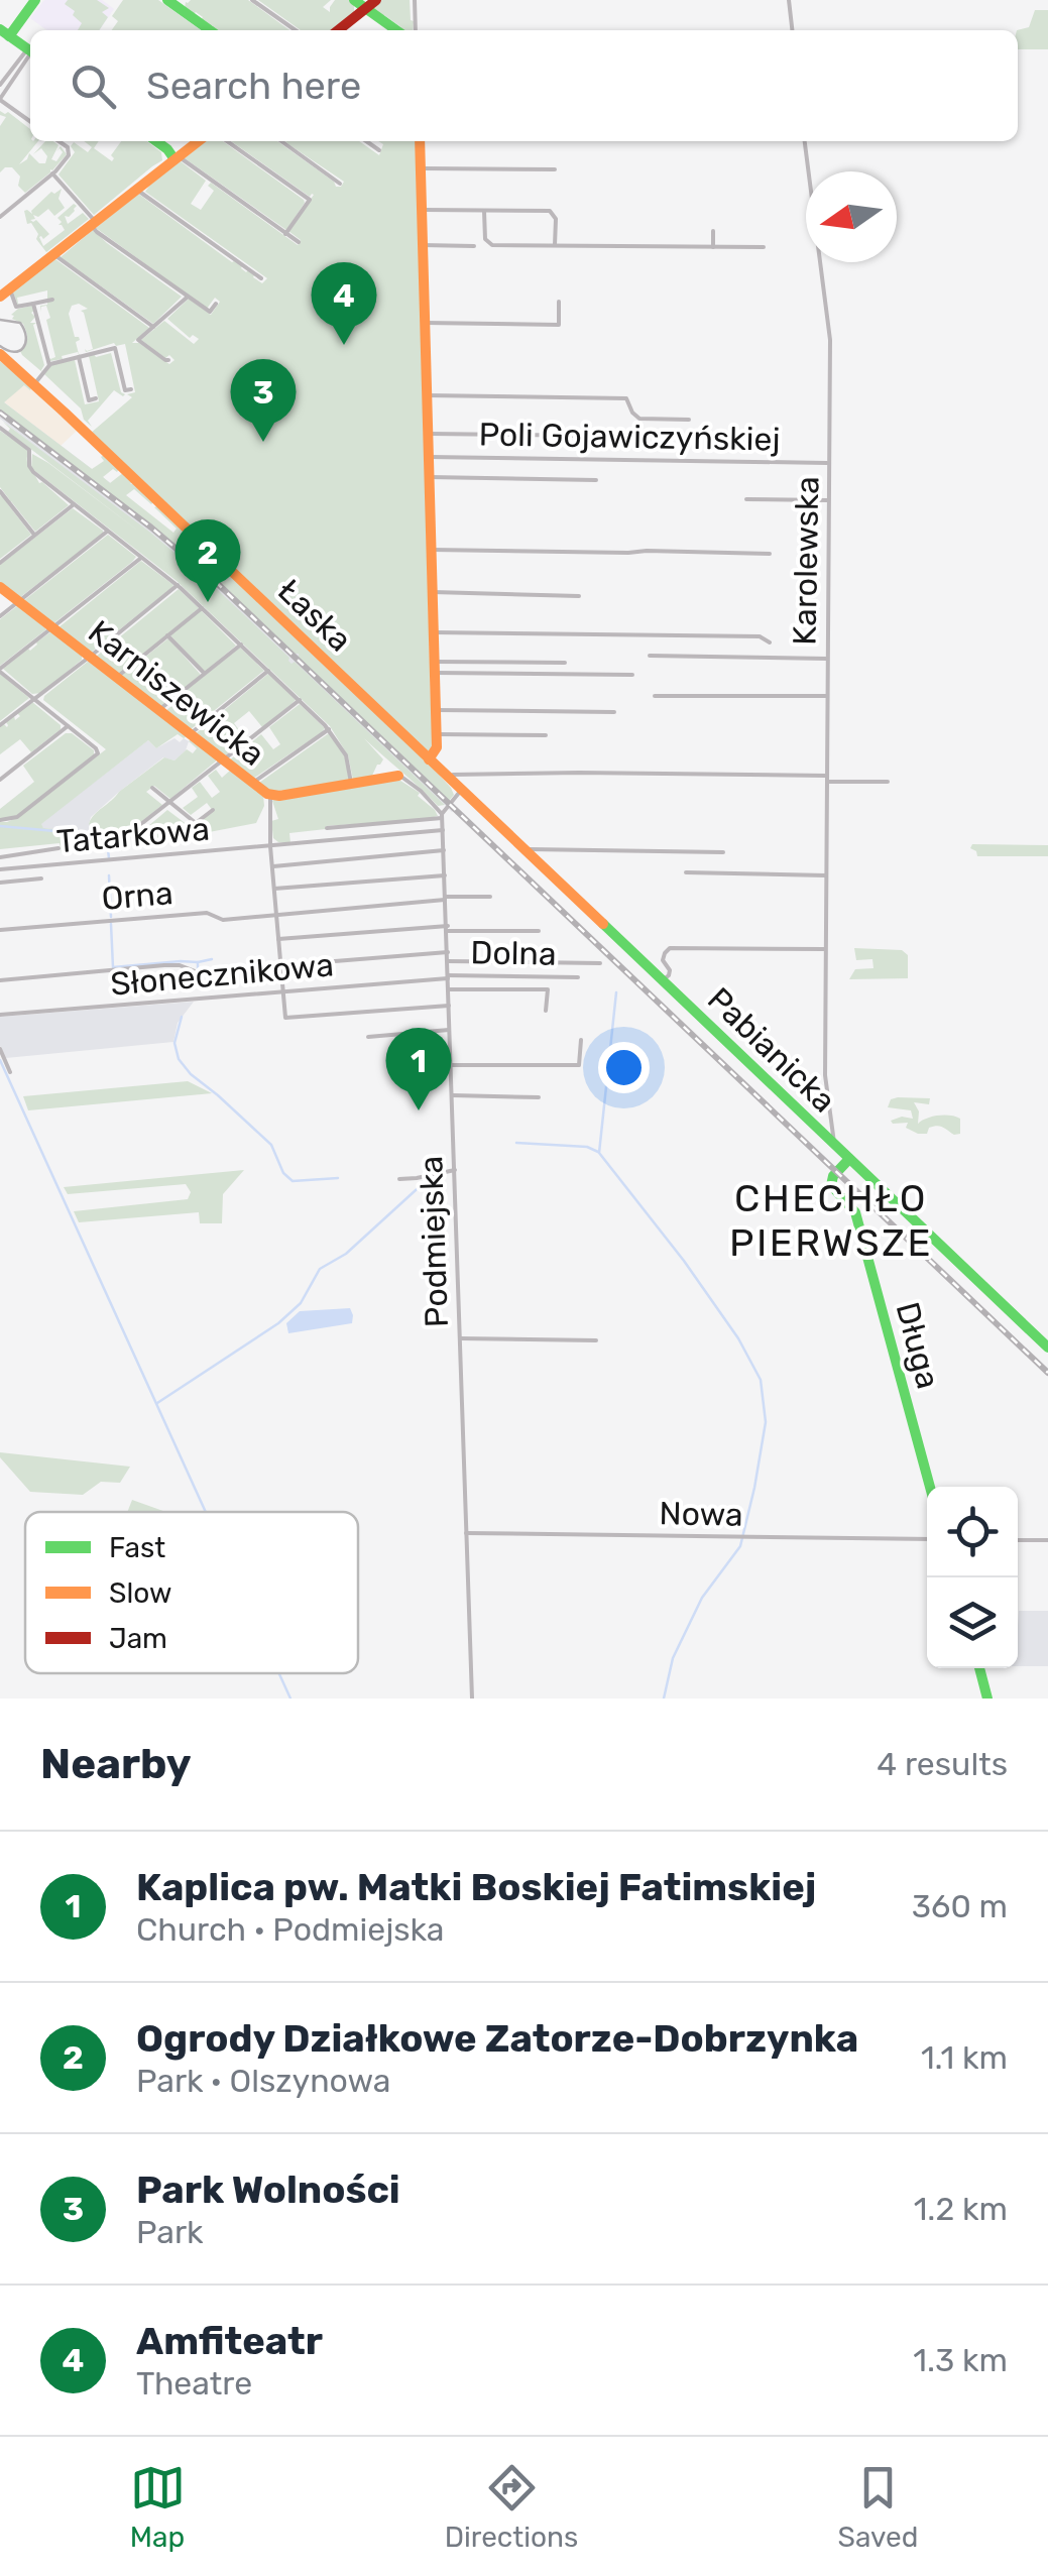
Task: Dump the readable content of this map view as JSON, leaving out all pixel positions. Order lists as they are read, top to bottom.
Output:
{
  "streets": {
    "street": [
      "Poli Gojawiczyńskiej",
      "Karolewska",
      "Łaska",
      "Karniszewicka",
      "Tatarkowa",
      "Orna",
      "Dolna",
      "Słonecznikowa",
      "Pabianicka",
      "Podmiejska",
      "Długa",
      "Nowa"
    ]
  },
  "crossings": [
    ["Poli Gojawiczyńskiej", "Karolewska"],
    ["Karolewska", "Pabianicka"],
    ["Łaska", "Pabianicka"],
    ["Karniszewicka", "Podmiejska"],
    ["Tatarkowa", "Podmiejska"],
    ["Orna", "Podmiejska"],
    ["Dolna", "Słonecznikowa"],
    ["Dolna", "Podmiejska"],
    ["Słonecznikowa", "Podmiejska"],
    ["Pabianicka", "Długa"],
    ["Podmiejska", "Nowa"]
  ],
  "districts": ["CHECHŁO PIERWSZE"],
  "legend": ["Fast", "Slow", "Jam"],
  "north": "left",
  "page": {
    "search": "Search here",
    "pins": [
      "4",
      "3",
      "2",
      "1"
    ],
    "heading": ["Nearby", "4 results"],
    "list": [
      {
        "mark": "1",
        "name": "Kaplica pw. Matki Boskiej Fatimskiej",
        "note": "Church · Podmiejska",
        "value": "360 m"
      },
      {
        "mark": "2",
        "name": "Ogrody Działkowe Zatorze-Dobrzynka",
        "note": "Park · Olszynowa",
        "value": "1.1 km"
      },
      {
        "mark": "3",
        "name": "Park Wolności",
        "note": "Park",
        "value": "1.2 km"
      },
      {
        "mark": "4",
        "name": "Amfiteatr",
        "note": "Theatre",
        "value": "1.3 km"
      }
    ],
    "nav": ["Map", "Directions", "Saved"]
  }
}
